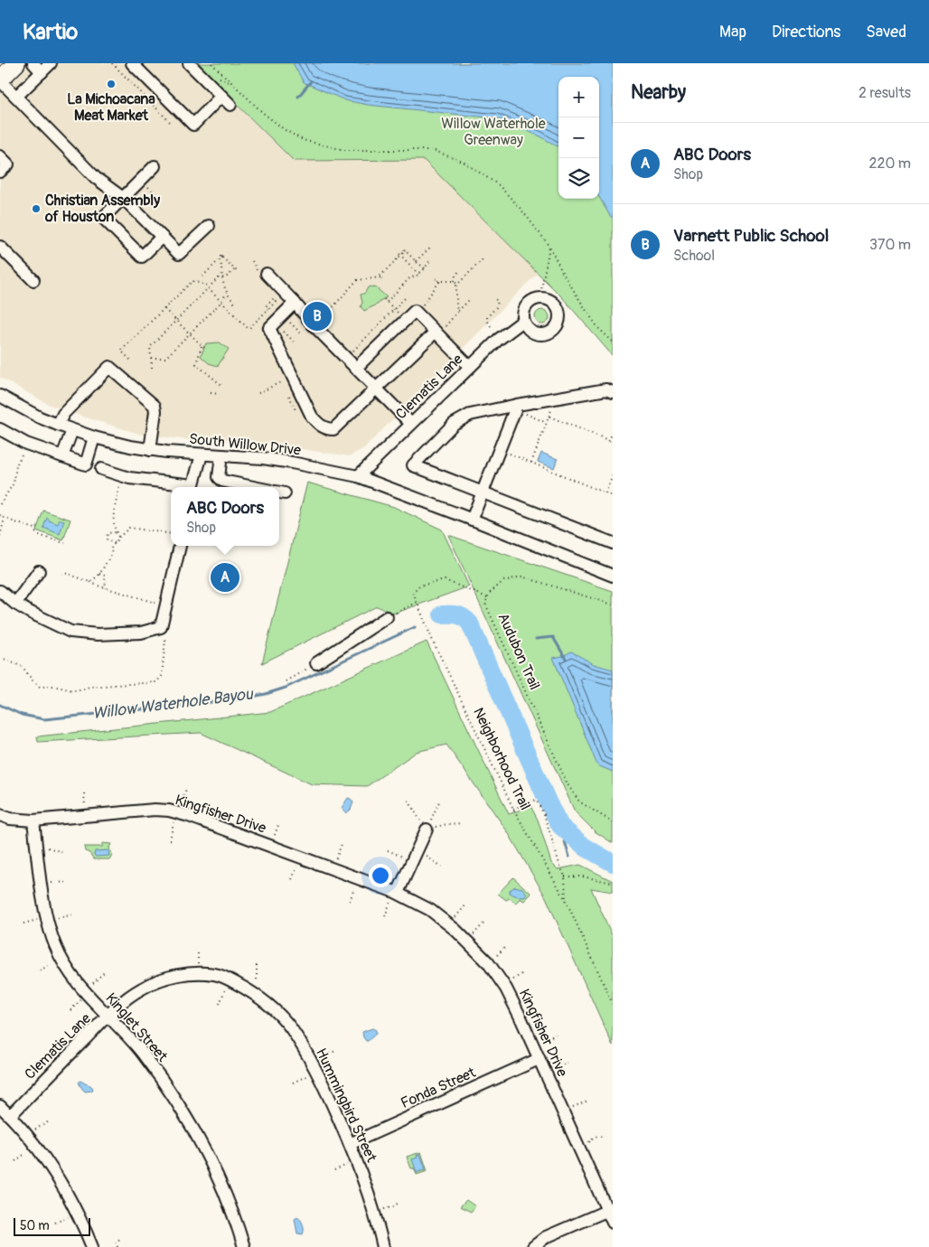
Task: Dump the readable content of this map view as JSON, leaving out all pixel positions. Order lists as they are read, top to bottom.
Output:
{
  "streets": {
    "street": [
      "Clematis Lane",
      "South Willow Drive",
      "Kingfisher Drive",
      "Kinglet Street",
      "Fonda Street",
      "Hummingbird Street"
    ],
    "path": ["Audubon Trail", "Neighborhood Trail"]
  },
  "crossings": [
    ["Clematis Lane", "South Willow Drive"],
    ["Clematis Lane", "Kinglet Street"],
    ["Clematis Lane", "Hummingbird Street"],
    ["Kingfisher Drive", "Kinglet Street"],
    ["Kingfisher Drive", "Fonda Street"],
    ["Kinglet Street", "Hummingbird Street"],
    ["Fonda Street", "Hummingbird Street"]
  ],
  "water": ["Willow Waterhole Bayou"],
  "parks": ["Willow Waterhole Greenway"],
  "places": ["La Michoacana Meat Market", "Christian Assembly of Houston"],
  "scale_bar": "50 m",
  "page": {
    "header": "Kartio",
    "nav": ["Map", "Directions", "Saved"],
    "heading": ["Nearby", "2 results"],
    "map_buttons": ["+", "−"],
    "list": [
      {
        "mark": "A",
        "name": "ABC Doors",
        "note": "Shop",
        "value": "220 m"
      },
      {
        "mark": "B",
        "name": "Varnett Public School",
        "note": "School",
        "value": "370 m"
      }
    ],
    "pins": ["B", "A"],
    "popup": ["ABC Doors", "Shop"],
    "scale": "50 m"
  }
}
